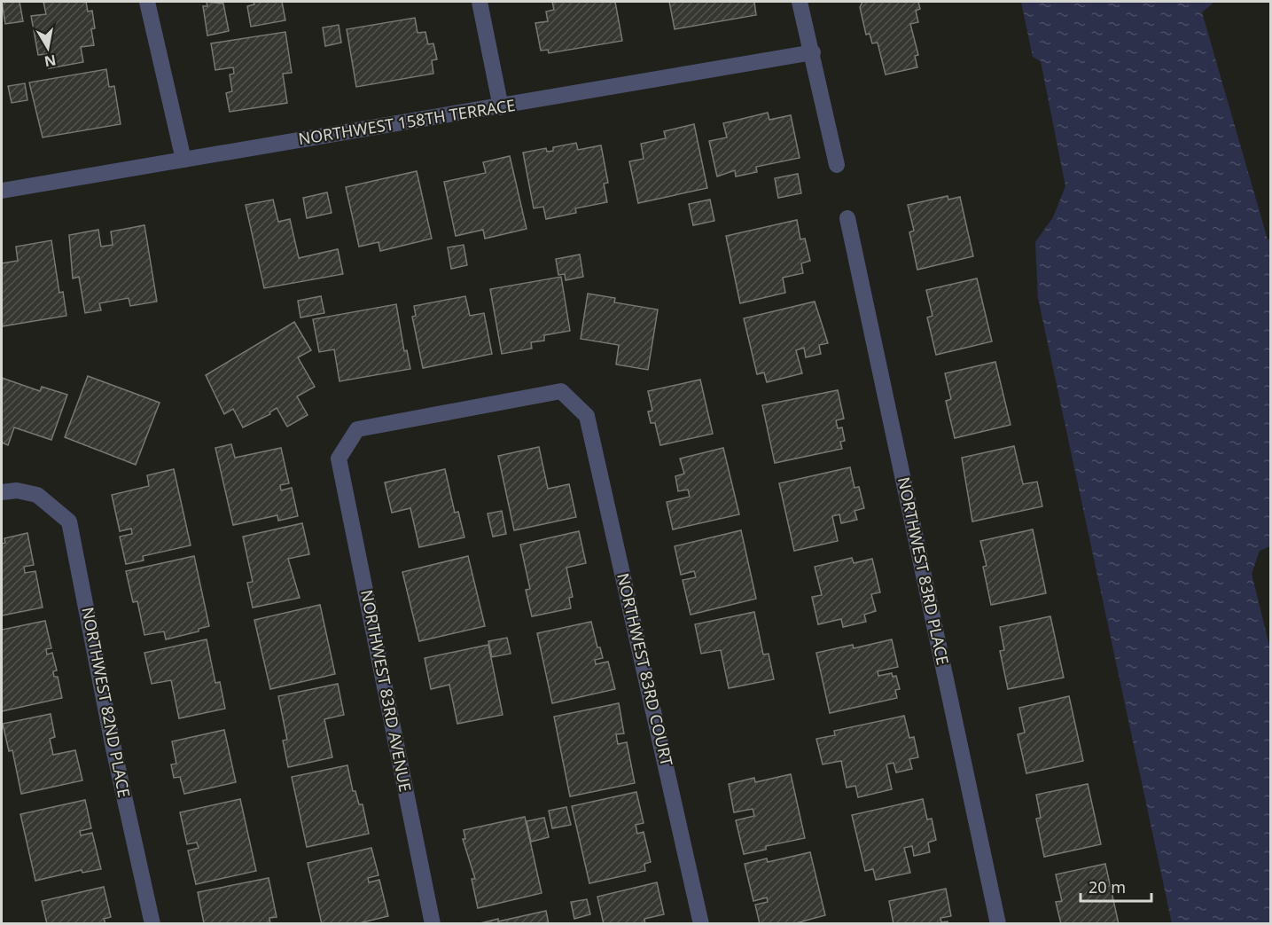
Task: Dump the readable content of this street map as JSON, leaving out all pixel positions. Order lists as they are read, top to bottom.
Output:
{
  "streets": {
    "street": [
      "NORTHWEST 158TH TERRACE",
      "NORTHWEST 83RD PLACE",
      "NORTHWEST 83RD COURT",
      "NORTHWEST 83RD AVENUE",
      "NORTHWEST 82ND PLACE"
    ]
  },
  "crossings": [
    ["NORTHWEST 83RD COURT", "NORTHWEST 83RD AVENUE"]
  ],
  "scale_bar": "20 m",
  "north": "bottom"
}
